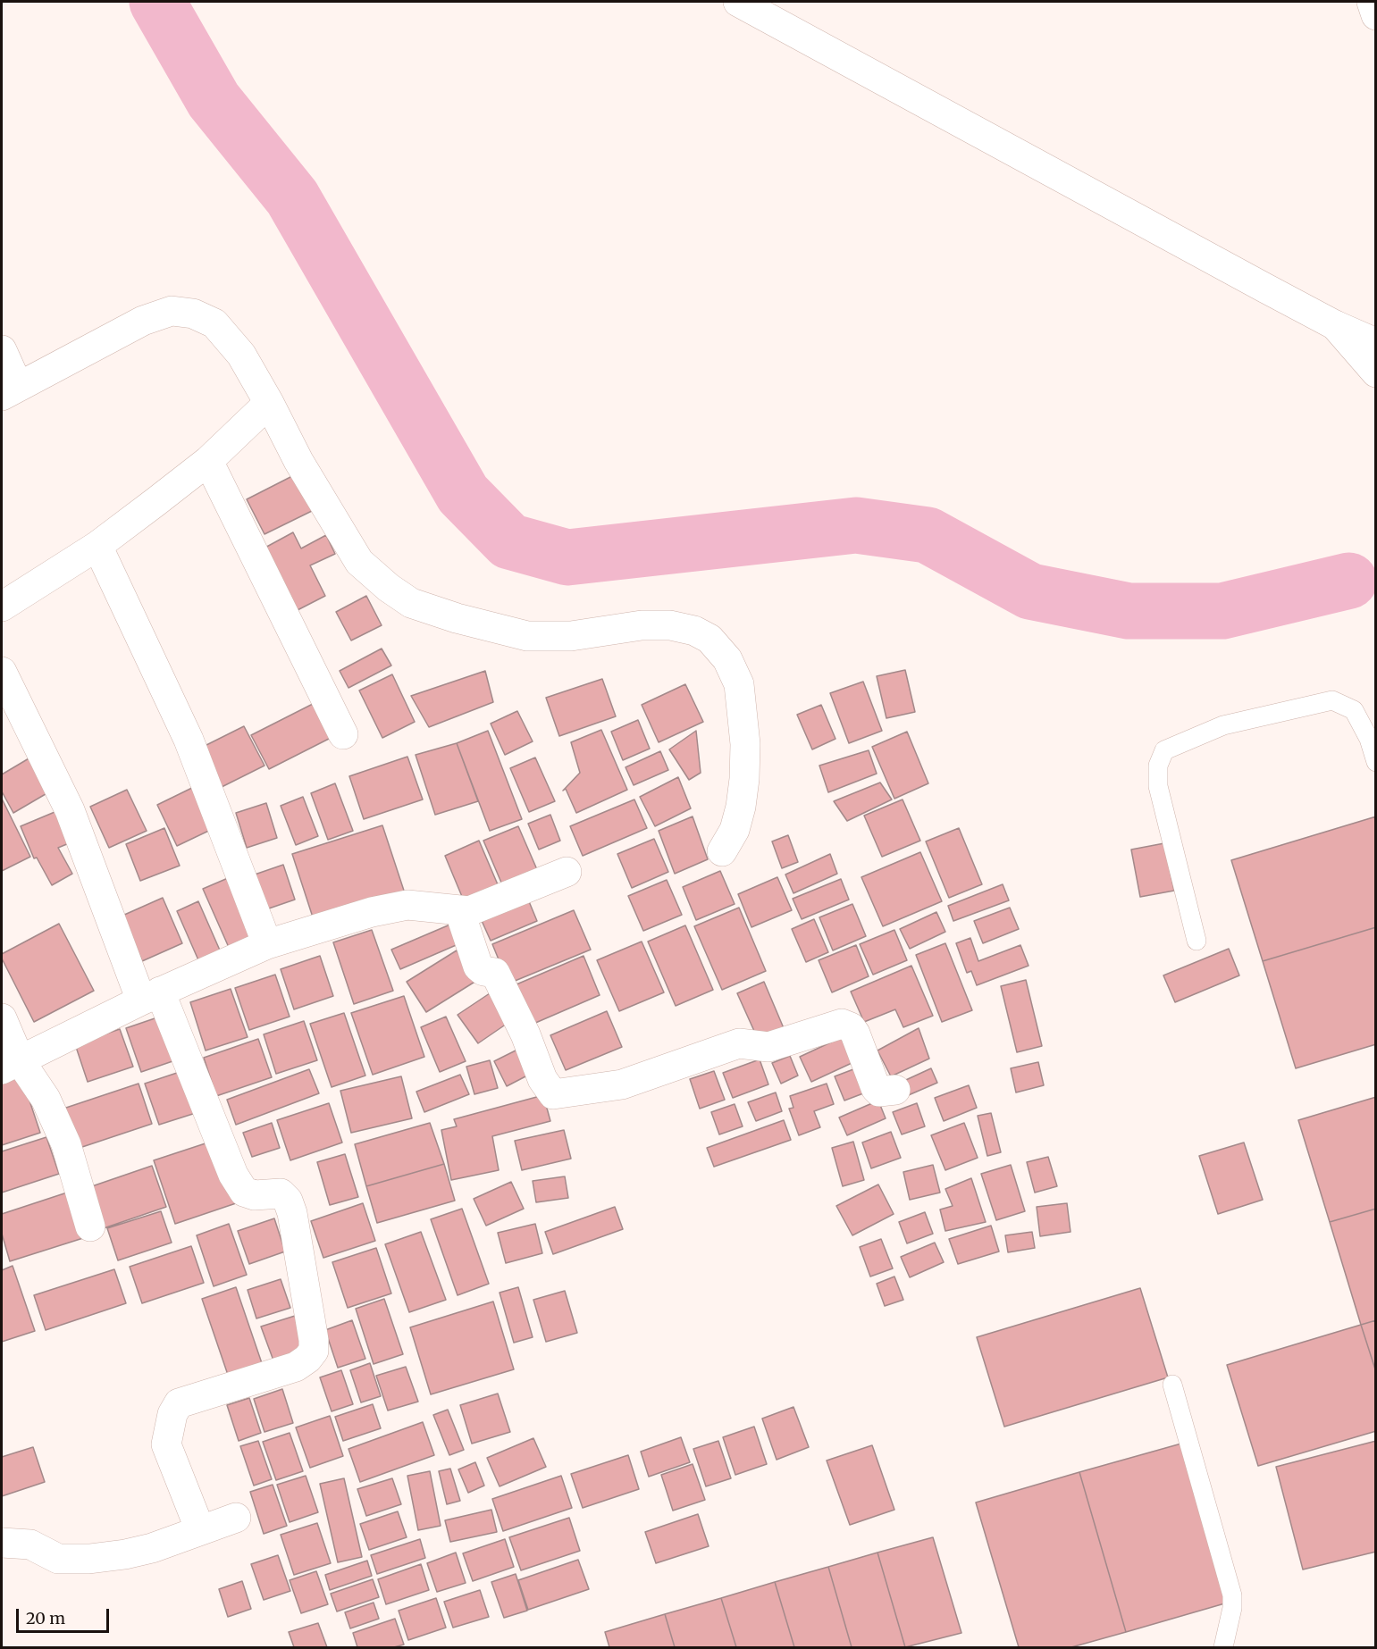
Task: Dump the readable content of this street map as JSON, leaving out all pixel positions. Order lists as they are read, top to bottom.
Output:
{
  "scale_bar": "20 m"
}
